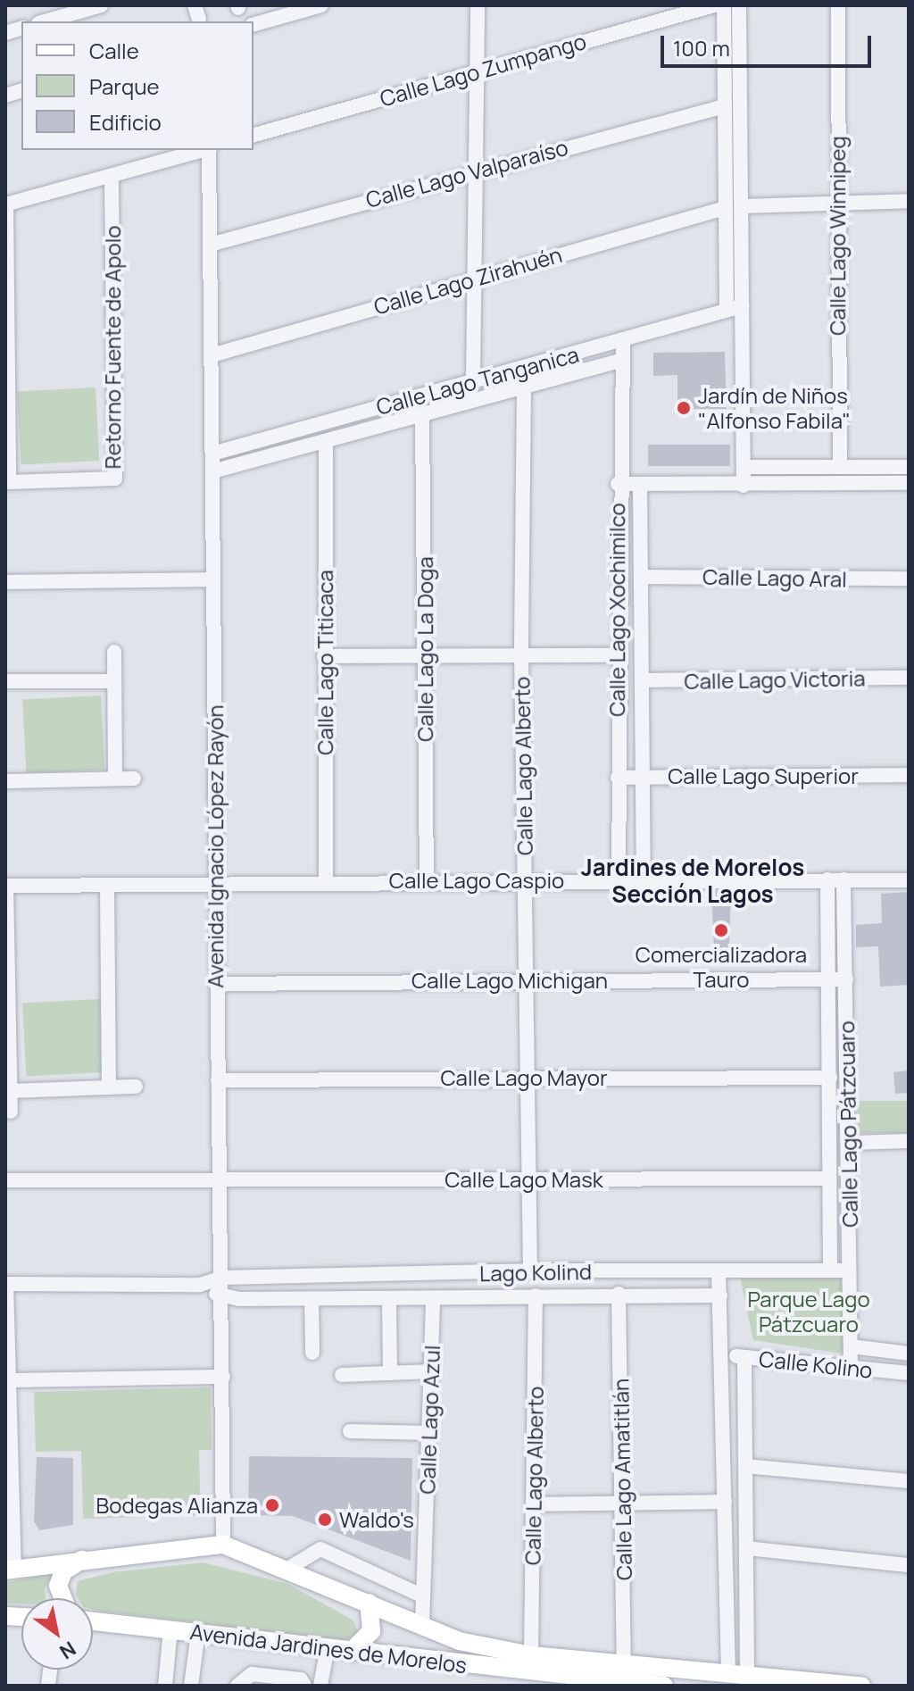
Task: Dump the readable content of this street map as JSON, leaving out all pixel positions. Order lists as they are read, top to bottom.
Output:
{
  "streets": {
    "main road": ["Avenida Jardines de Morelos"],
    "street": [
      "Calle Lago Zumpango",
      "Calle Lago Valparaíso",
      "Calle Lago Winnipeg",
      "Calle Lago Zirahuén",
      "Retorno Fuente de Apolo",
      "Calle Lago Tanganica",
      "Calle Lago Aral",
      "Calle Lago Xochimilco",
      "Calle Lago La Doga",
      "Calle Lago Titicaca",
      "Calle Lago Victoria",
      "Calle Lago Alberto",
      "Calle Lago Superior",
      "Avenida Ignacio López Rayón",
      "Calle Lago Caspio",
      "Calle Lago Michigan",
      "Calle Lago Mayor",
      "Calle Lago Pátzcuaro",
      "Calle Lago Mask",
      "Lago Kolind",
      "Calle Kolino",
      "Calle Lago Azul",
      "Calle Lago Amatitlán"
    ]
  },
  "crossings": [
    ["Calle Lago Valparaíso", "Avenida Ignacio López Rayón"],
    ["Calle Lago Zirahuén", "Avenida Ignacio López Rayón"],
    ["Calle Lago Tanganica", "Calle Lago Xochimilco"],
    ["Calle Lago Tanganica", "Calle Lago La Doga"],
    ["Calle Lago Tanganica", "Calle Lago Titicaca"],
    ["Calle Lago Tanganica", "Calle Lago Alberto"],
    ["Calle Lago Tanganica", "Avenida Ignacio López Rayón"],
    ["Calle Lago Aral", "Calle Lago Xochimilco"],
    ["Calle Lago Xochimilco", "Calle Lago Victoria"],
    ["Calle Lago Xochimilco", "Calle Lago Superior"],
    ["Calle Lago Xochimilco", "Calle Lago Caspio"],
    ["Calle Lago La Doga", "Calle Lago Caspio"],
    ["Calle Lago Titicaca", "Calle Lago Caspio"],
    ["Calle Lago Alberto", "Calle Lago Caspio"],
    ["Calle Lago Alberto", "Calle Lago Michigan"],
    ["Calle Lago Alberto", "Calle Lago Mayor"],
    ["Calle Lago Alberto", "Calle Lago Mask"],
    ["Calle Lago Alberto", "Lago Kolind"],
    ["Calle Lago Alberto", "Avenida Jardines de Morelos"],
    ["Avenida Ignacio López Rayón", "Calle Lago Caspio"],
    ["Avenida Ignacio López Rayón", "Calle Lago Michigan"],
    ["Avenida Ignacio López Rayón", "Calle Lago Mayor"],
    ["Avenida Ignacio López Rayón", "Calle Lago Mask"],
    ["Avenida Ignacio López Rayón", "Lago Kolind"],
    ["Avenida Ignacio López Rayón", "Avenida Jardines de Morelos"],
    ["Calle Lago Caspio", "Calle Lago Pátzcuaro"],
    ["Calle Lago Michigan", "Calle Lago Pátzcuaro"],
    ["Calle Lago Mayor", "Calle Lago Pátzcuaro"],
    ["Calle Lago Pátzcuaro", "Calle Lago Mask"],
    ["Calle Lago Pátzcuaro", "Lago Kolind"],
    ["Calle Lago Pátzcuaro", "Calle Kolino"],
    ["Lago Kolind", "Calle Lago Azul"],
    ["Lago Kolind", "Calle Lago Amatitlán"],
    ["Calle Lago Azul", "Avenida Jardines de Morelos"],
    ["Calle Lago Amatitlán", "Avenida Jardines de Morelos"]
  ],
  "districts": ["Jardines de Morelos Sección Lagos"],
  "parks": ["Parque Lago Pátzcuaro"],
  "places": [
    "Jardín de Niños \"Alfonso Fabila\"",
    "Comercializadora Tauro",
    "Bodegas Alianza",
    "Waldo's"
  ],
  "legend": ["Calle", "Parque", "Edificio"],
  "scale_bar": "100 m",
  "north": "bottom right"
}
